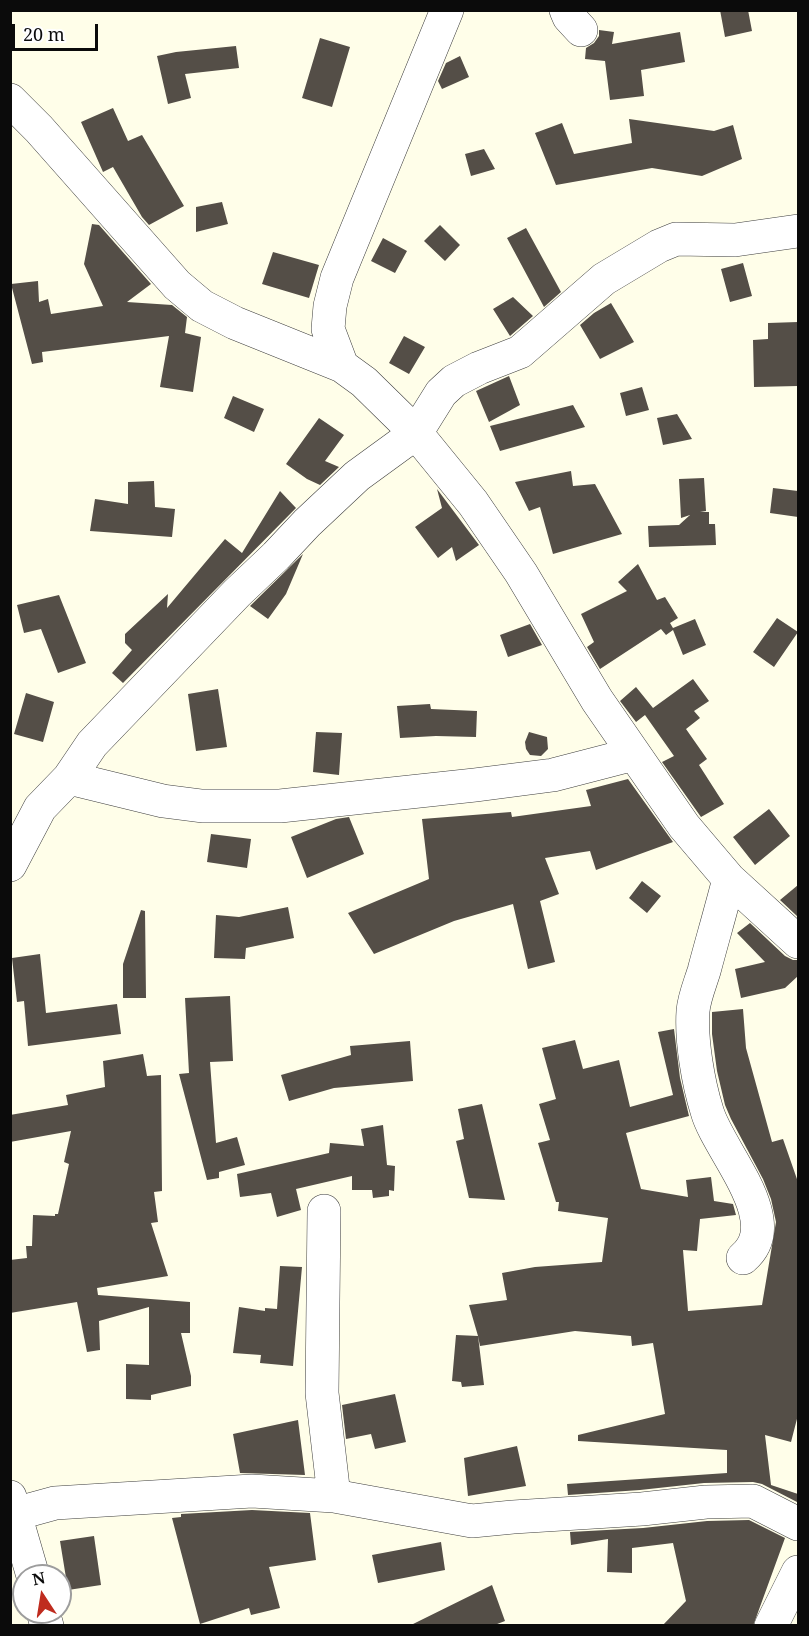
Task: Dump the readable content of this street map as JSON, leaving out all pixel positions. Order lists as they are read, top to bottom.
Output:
{
  "scale_bar": "20 m",
  "north": "top"
}
